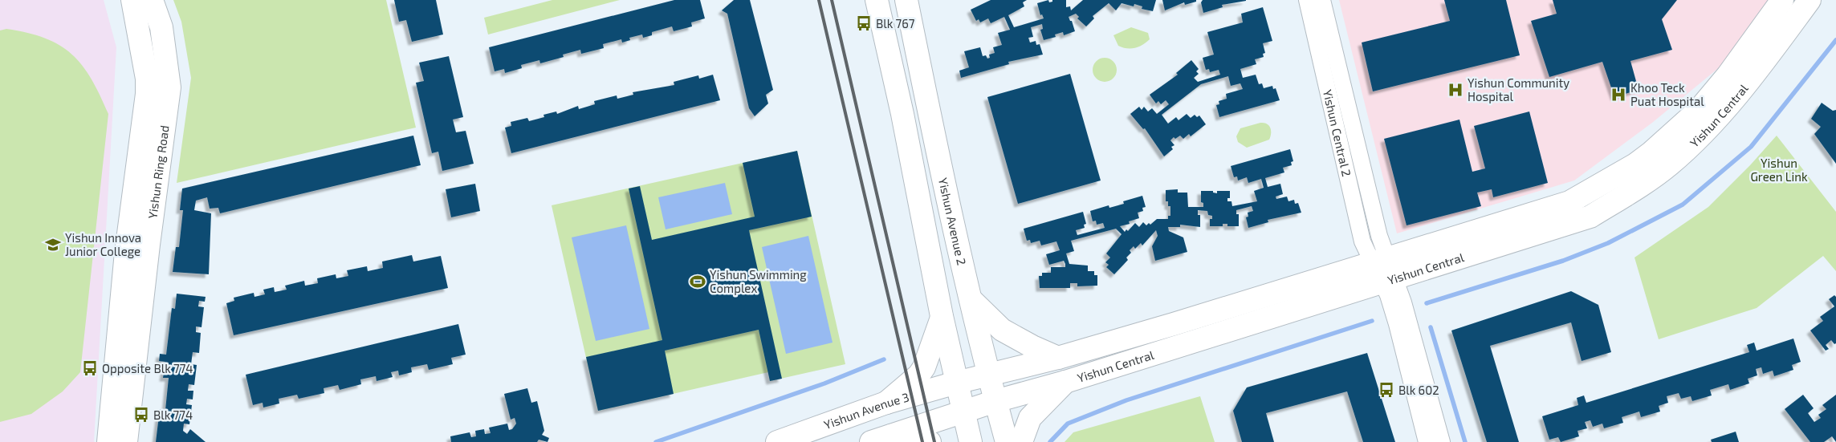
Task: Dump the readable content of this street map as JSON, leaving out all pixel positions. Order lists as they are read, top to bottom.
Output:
{
  "streets": {
    "main road": [
      "Yishun Central",
      "Yishun Ring Road",
      "Yishun Avenue 2",
      "Yishun Avenue 3"
    ],
    "street": ["Yishun Central 2"]
  },
  "crossings": [
    ["Yishun Central", "Yishun Central 2"],
    ["Yishun Central", "Yishun Avenue 2"],
    ["Yishun Central", "Yishun Avenue 3"]
  ],
  "parks": ["Yishun Green Link"],
  "places": {
    "bus stop": [
      "Blk 767",
      "Opposite Blk 774",
      "Blk 602",
      "Blk 774"
    ],
    "hospital": ["Yishun Community Hospital", "Khoo Teck Puat Hospital"],
    "school or university": ["Yishun Innova Junior College"],
    "sports": ["Yishun Swimming Complex"]
  }
}
